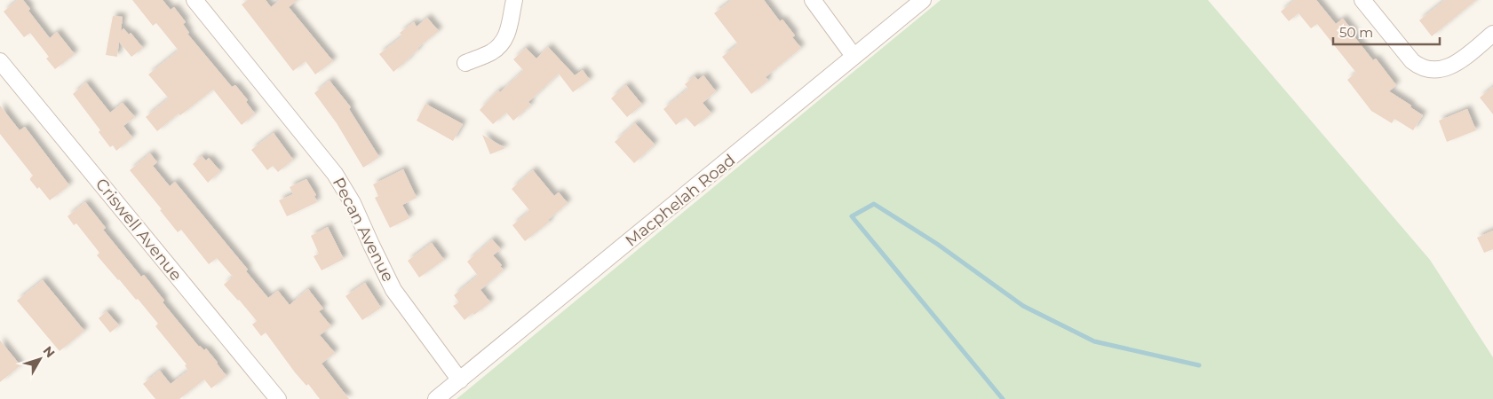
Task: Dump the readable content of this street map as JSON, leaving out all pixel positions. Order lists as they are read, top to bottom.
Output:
{
  "streets": {
    "street": ["Macphelah Road", "Criswell Avenue", "Pecan Avenue"]
  },
  "crossings": [
    ["Macphelah Road", "Pecan Avenue"]
  ],
  "scale_bar": "50 m",
  "north": "top right"
}
